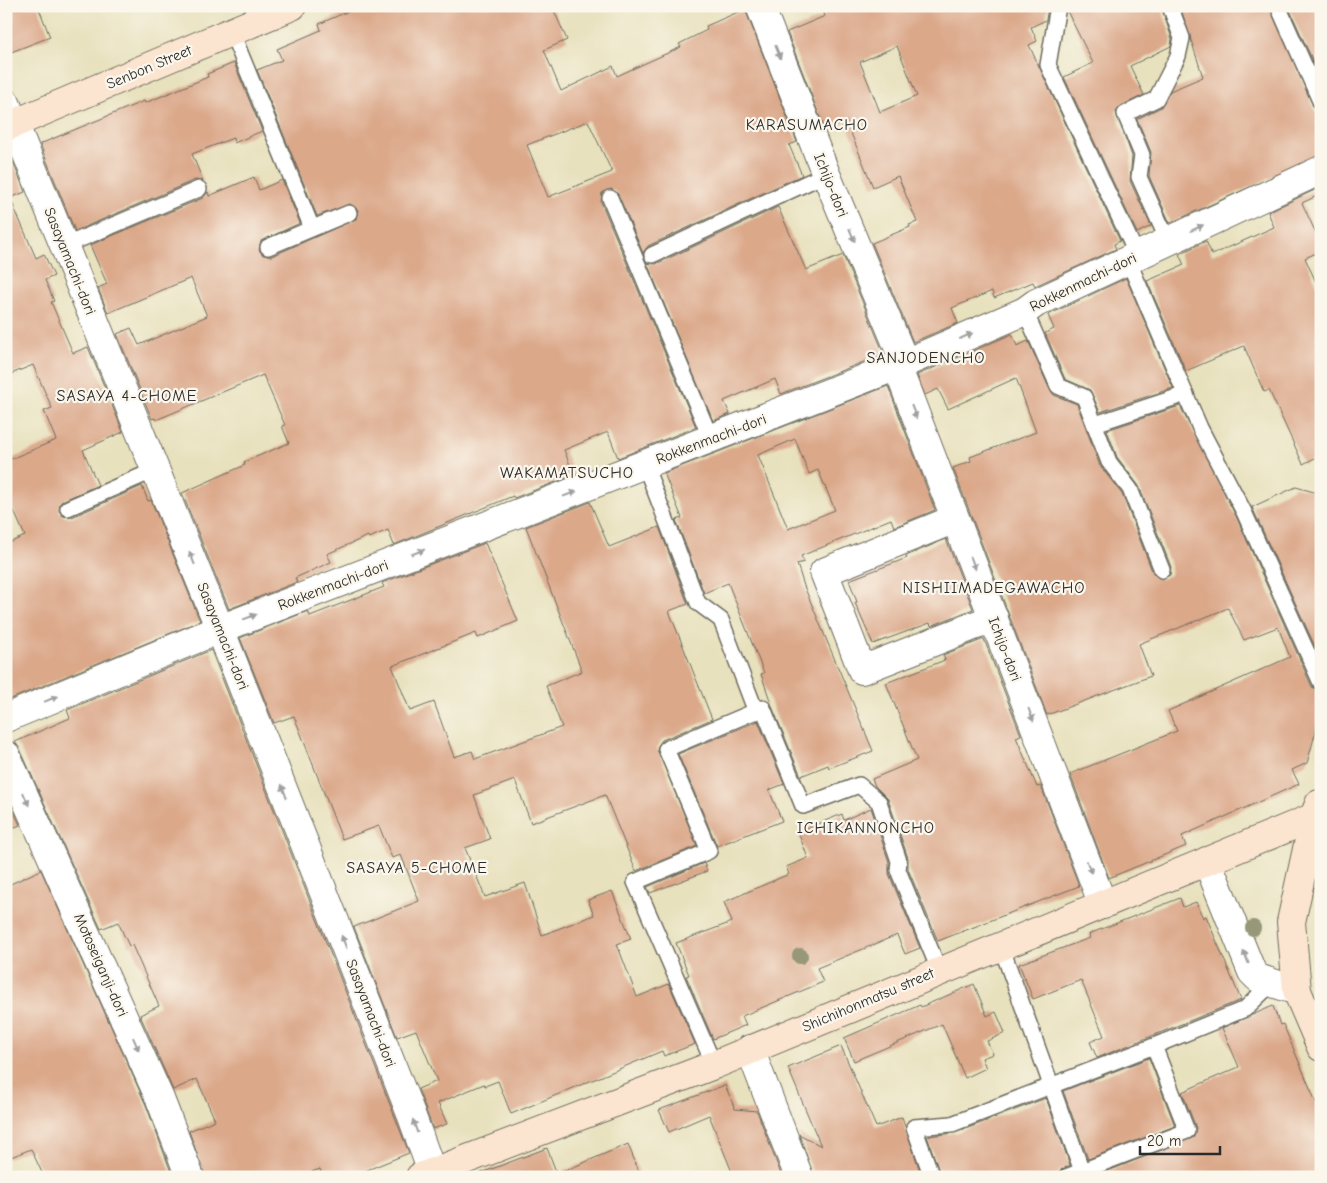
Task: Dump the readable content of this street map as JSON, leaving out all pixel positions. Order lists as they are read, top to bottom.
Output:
{
  "streets": {
    "street": [
      "Senbon Street",
      "Ichijo-dori",
      "Sasayamachi-dori",
      "Rokkenmachi-dori",
      "Motoseiganji-dori",
      "Shichihonmatsu street"
    ]
  },
  "crossings": [
    ["Senbon Street", "Sasayamachi-dori"],
    ["Ichijo-dori", "Rokkenmachi-dori"],
    ["Ichijo-dori", "Shichihonmatsu street"],
    ["Sasayamachi-dori", "Rokkenmachi-dori"],
    ["Sasayamachi-dori", "Shichihonmatsu street"]
  ],
  "one_way": [
    "Ichijo-dori",
    "Sasayamachi-dori",
    "Rokkenmachi-dori",
    "Motoseiganji-dori"
  ],
  "districts": [
    "KARASUMACHO",
    "SANJODENCHO",
    "SASAYA 4-CHOME",
    "WAKAMATSUCHO",
    "NISHIIMADEGAWACHO",
    "ICHIKANNONCHO",
    "SASAYA 5-CHOME"
  ],
  "scale_bar": "20 m"
}
